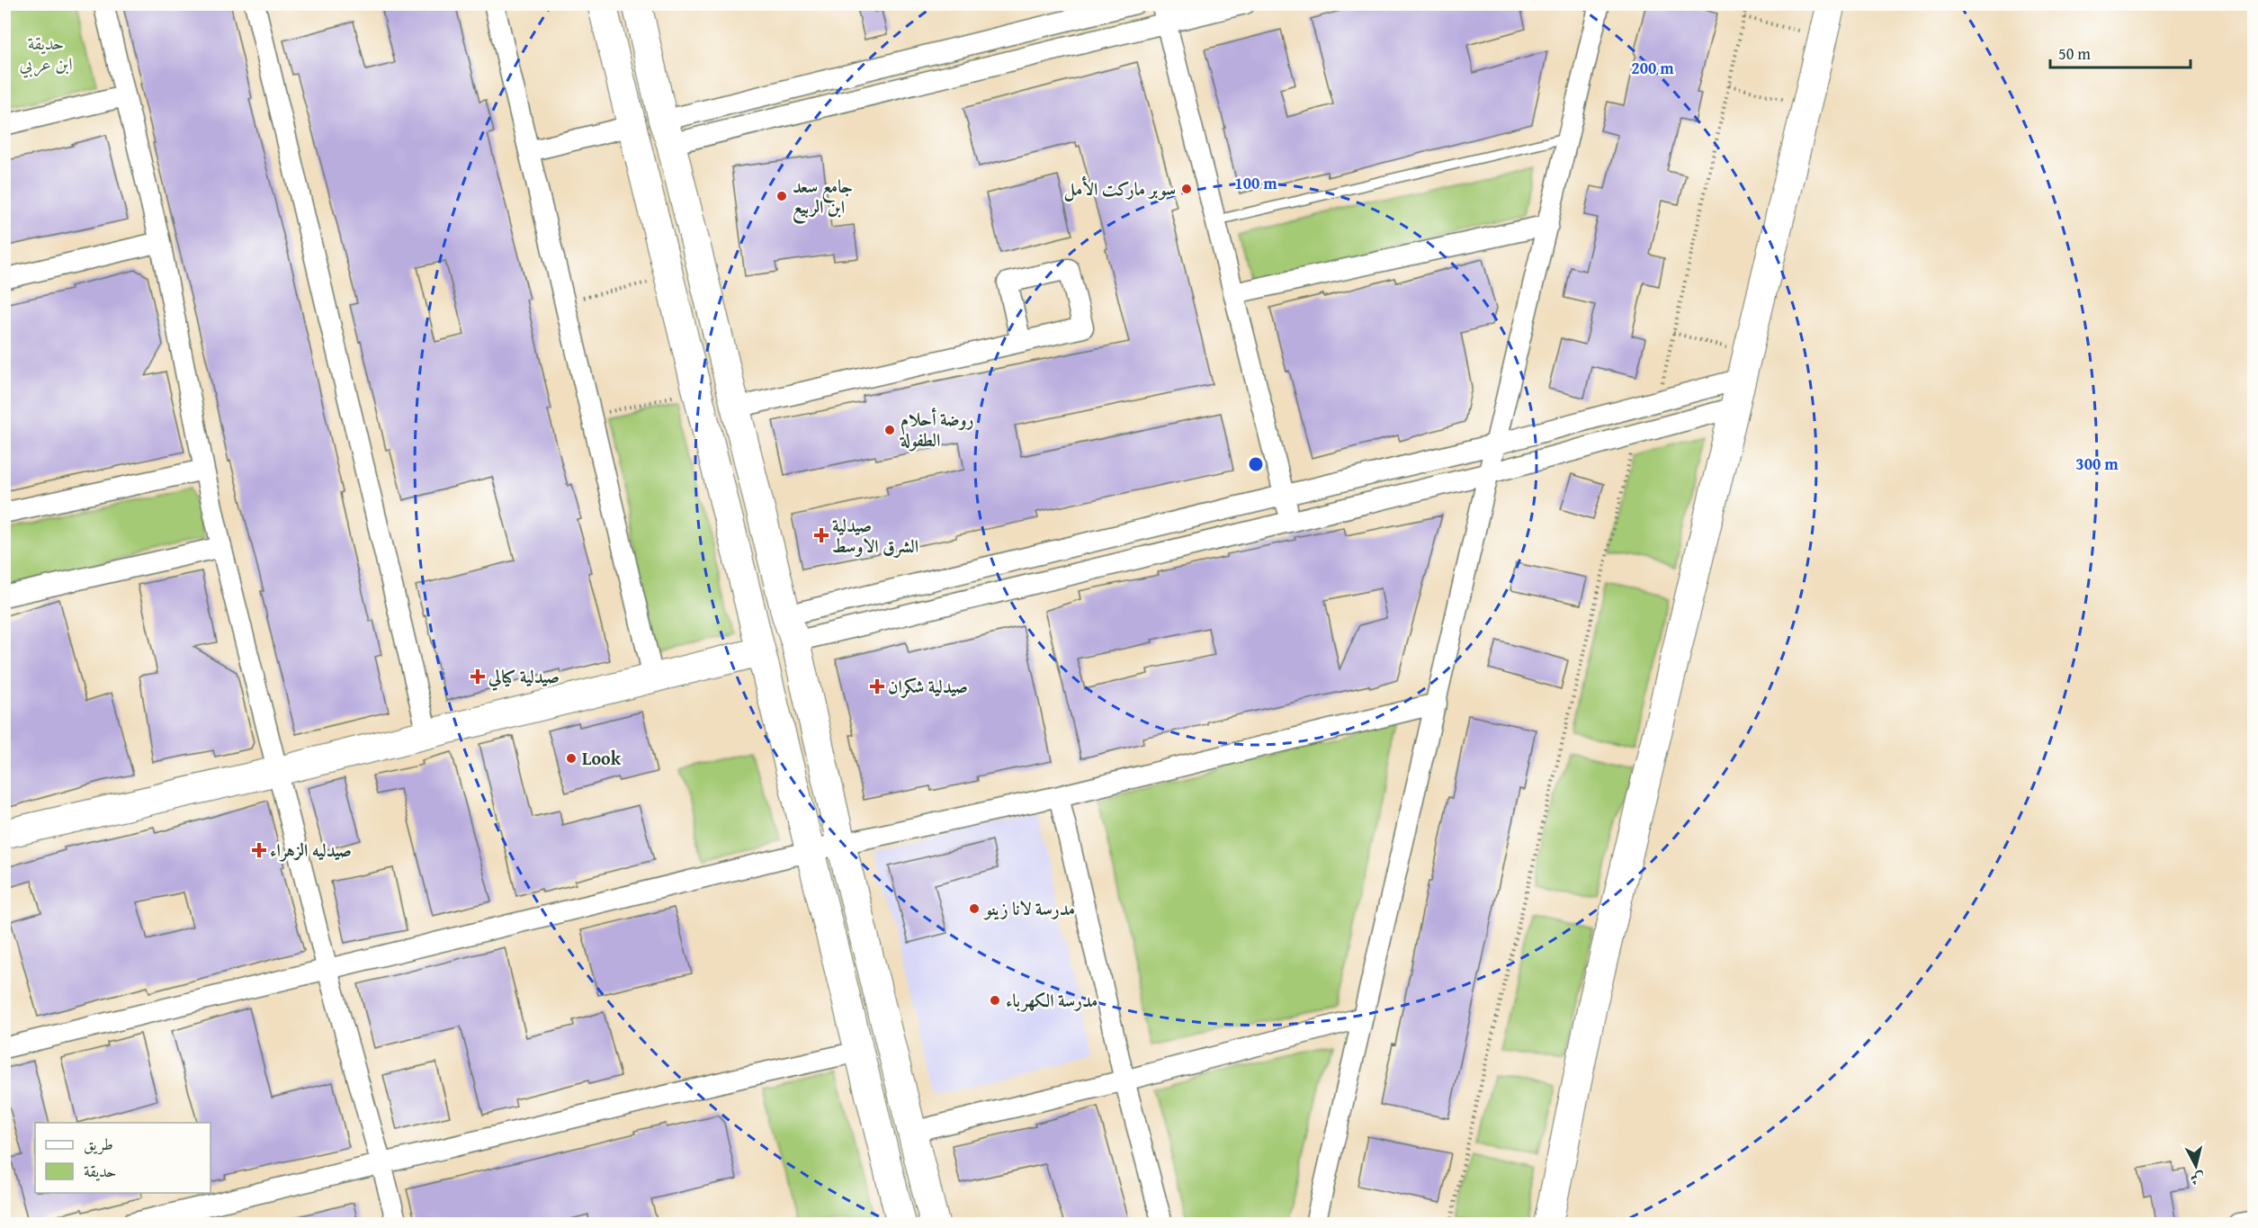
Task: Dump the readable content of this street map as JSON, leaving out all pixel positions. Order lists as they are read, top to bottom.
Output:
{
  "parks": ["حديقة ابن عربي"],
  "places": {
    "other": [
      "سوبر ماركت الأمل",
      "جامع سعد ابن الربيع",
      "روضة أحلام الطفولة",
      "Look",
      "مدرسة لانا زينو",
      "مدرسة الكهرباء"
    ],
    "health": [
      "صيدلية الشرق الاوسط",
      "صيدلية كيالي",
      "صيدلية شكران",
      "صيدليه الزهراء"
    ]
  },
  "legend": ["طريق", "حديقة"],
  "scale_bar": "50 m",
  "north": "bottom",
  "rings": ["200 m", "100 m", "300 m"]
}
